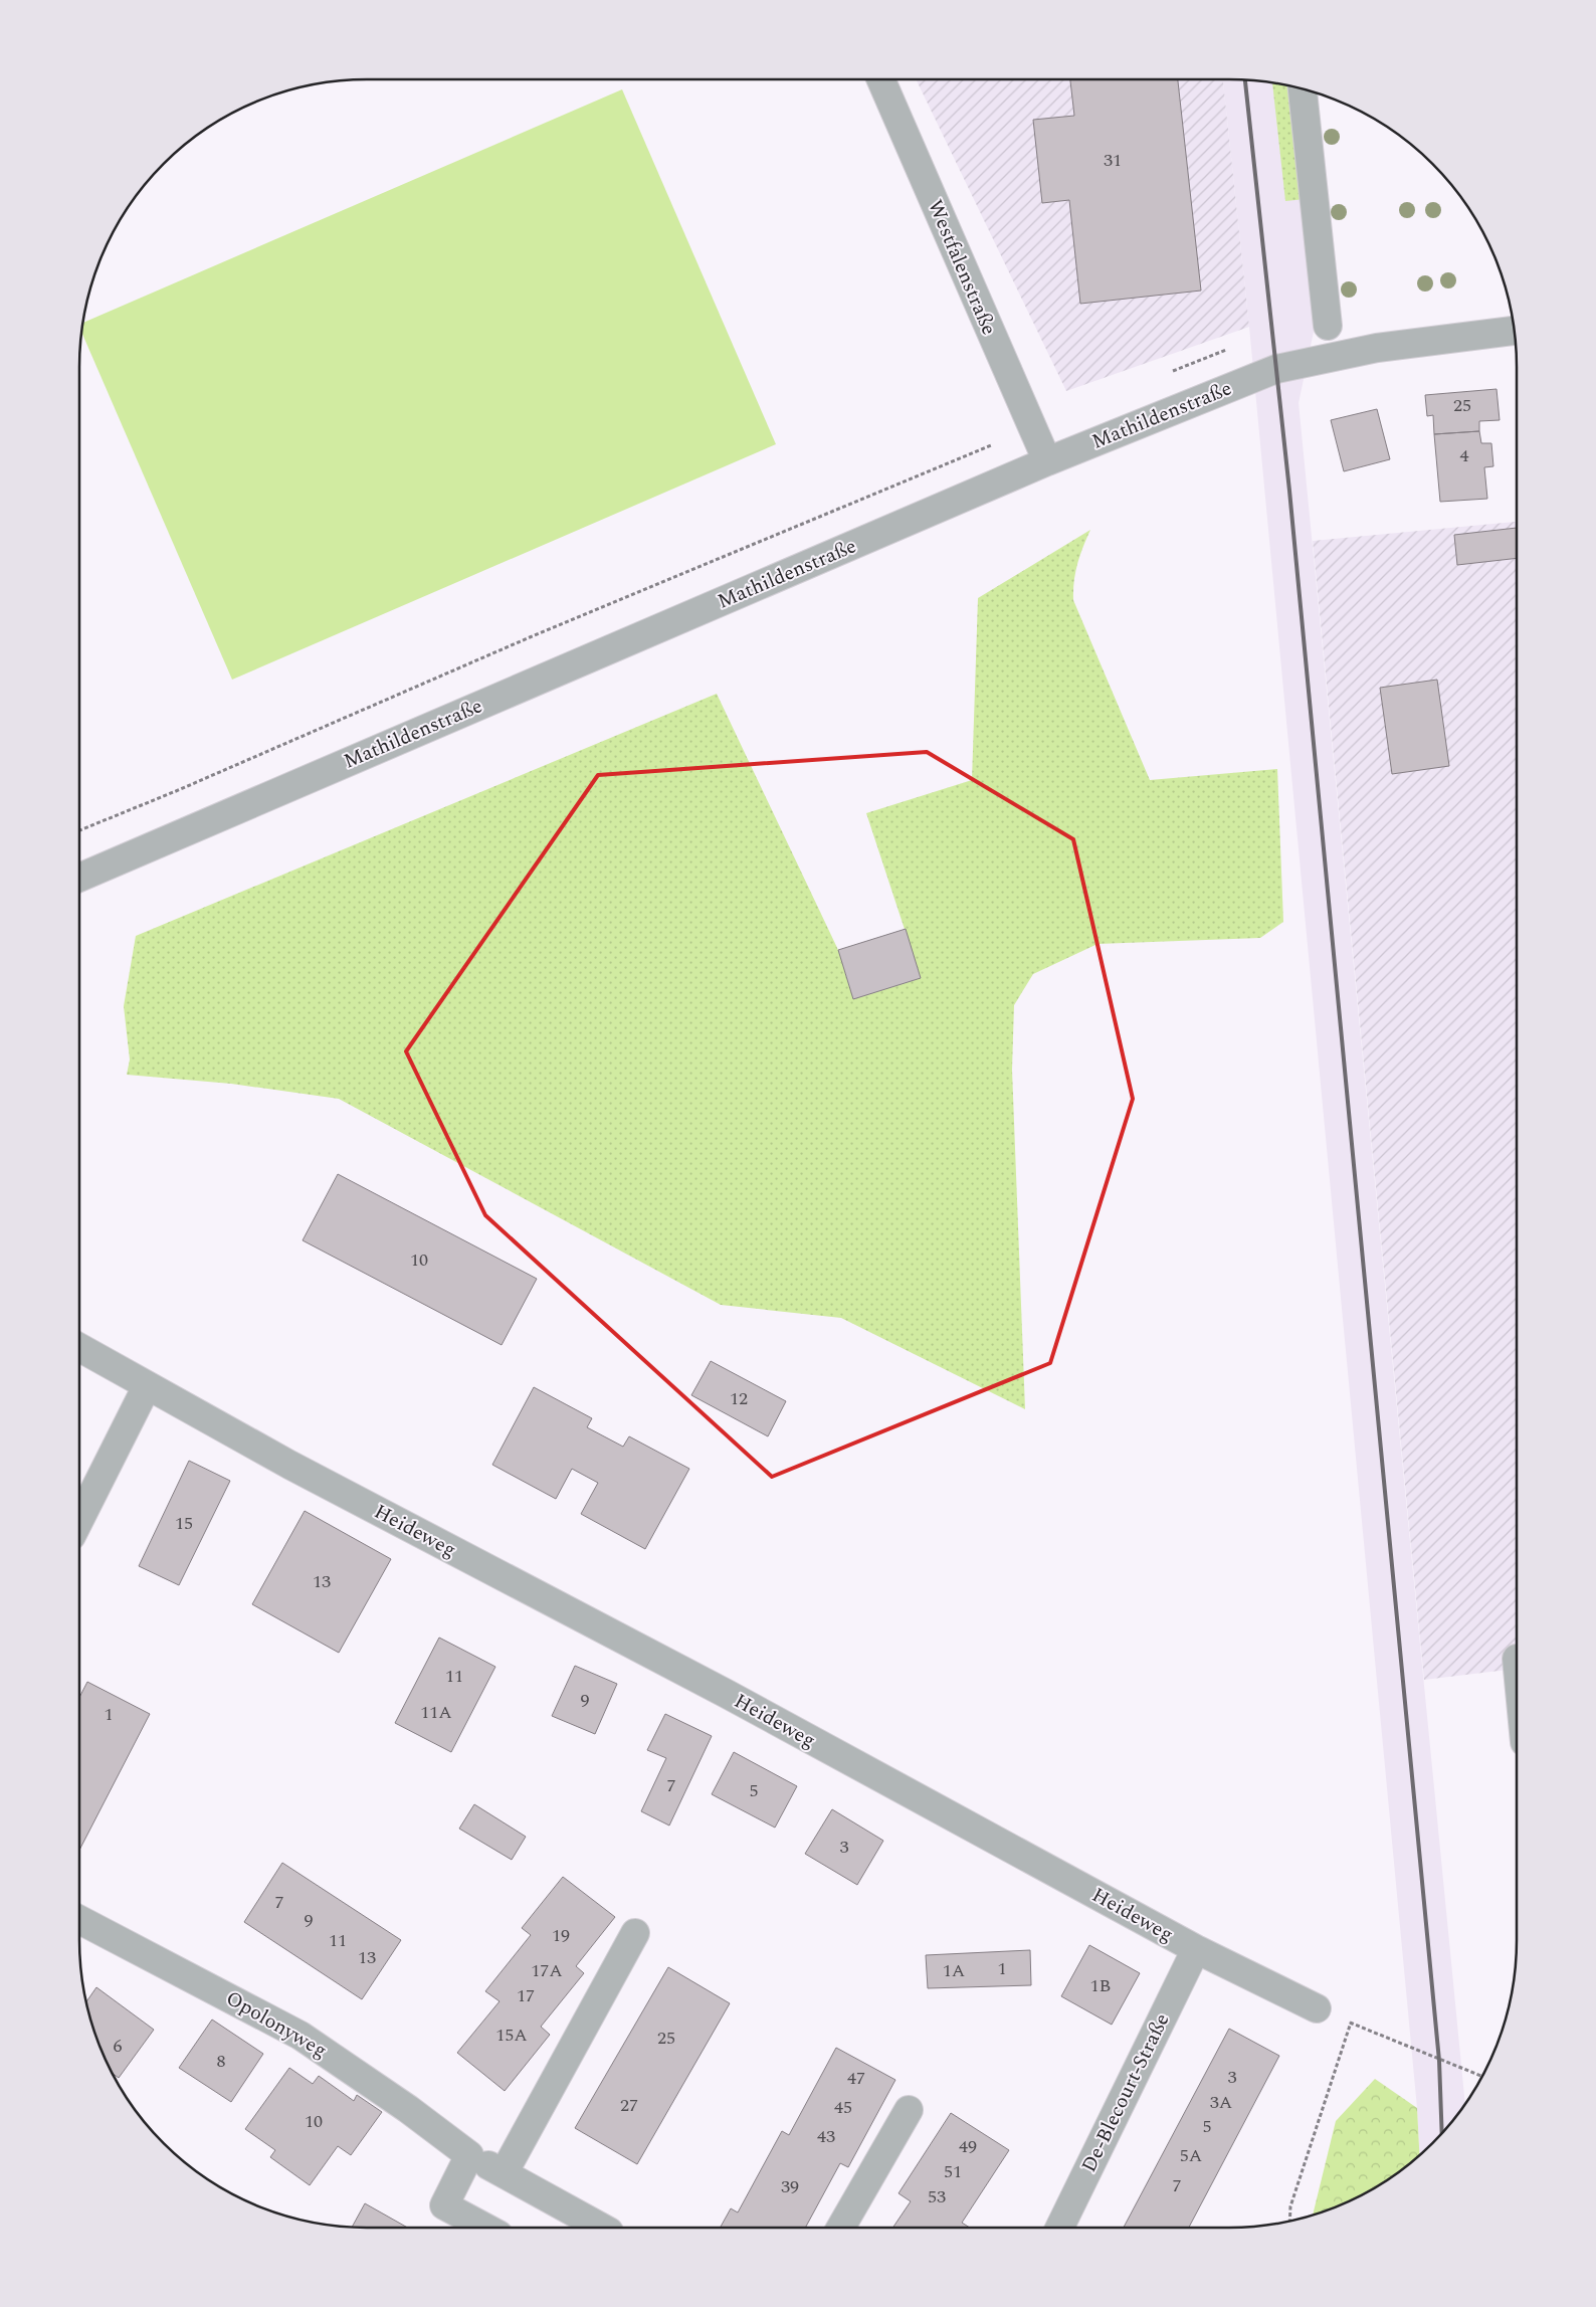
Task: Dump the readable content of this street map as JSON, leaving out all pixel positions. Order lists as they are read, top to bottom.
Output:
{
  "streets": {
    "street": [
      "Westfalenstraße",
      "Mathildenstraße",
      "Heideweg",
      "Opolonyweg",
      "De-Blecourt-Straße"
    ]
  },
  "crossings": [
    ["Westfalenstraße", "Mathildenstraße"],
    ["Heideweg", "De-Blecourt-Straße"]
  ],
  "house_numbers": [
    "31",
    "25",
    "4",
    "10",
    "12",
    "15",
    "13",
    "11",
    "9",
    "11A",
    "1",
    "7",
    "5",
    "3",
    "7",
    "9",
    "19",
    "11",
    "13",
    "1",
    "17A",
    "1A",
    "1B",
    "17",
    "15A",
    "25",
    "6",
    "8",
    "3",
    "47",
    "3A",
    "27",
    "45",
    "10",
    "5",
    "43",
    "49",
    "5A",
    "51",
    "7",
    "39",
    "53"
  ]
}
